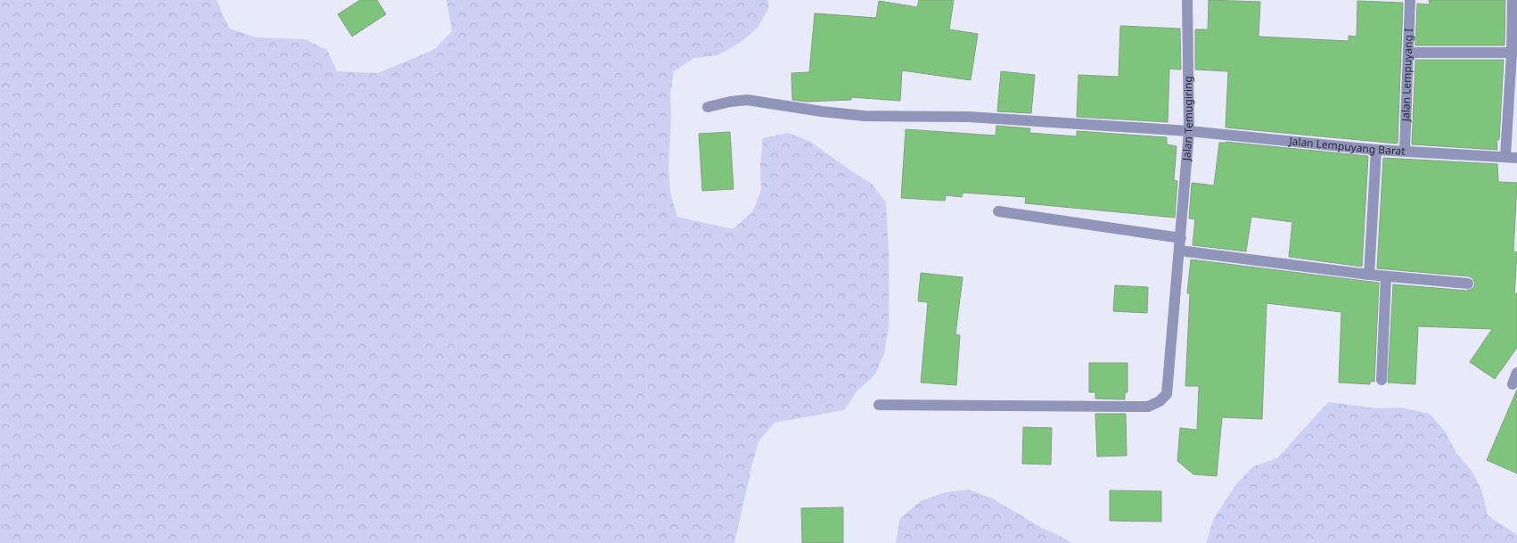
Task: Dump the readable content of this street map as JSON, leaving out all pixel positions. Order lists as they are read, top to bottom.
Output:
{
  "streets": {
    "street": ["Jalan Lempuyang I", "Jalan Temugiring", "Jalan Lempuyang Barat"]
  },
  "crossings": [
    ["Jalan Lempuyang I", "Jalan Lempuyang Barat"],
    ["Jalan Temugiring", "Jalan Lempuyang Barat"]
  ]
}
